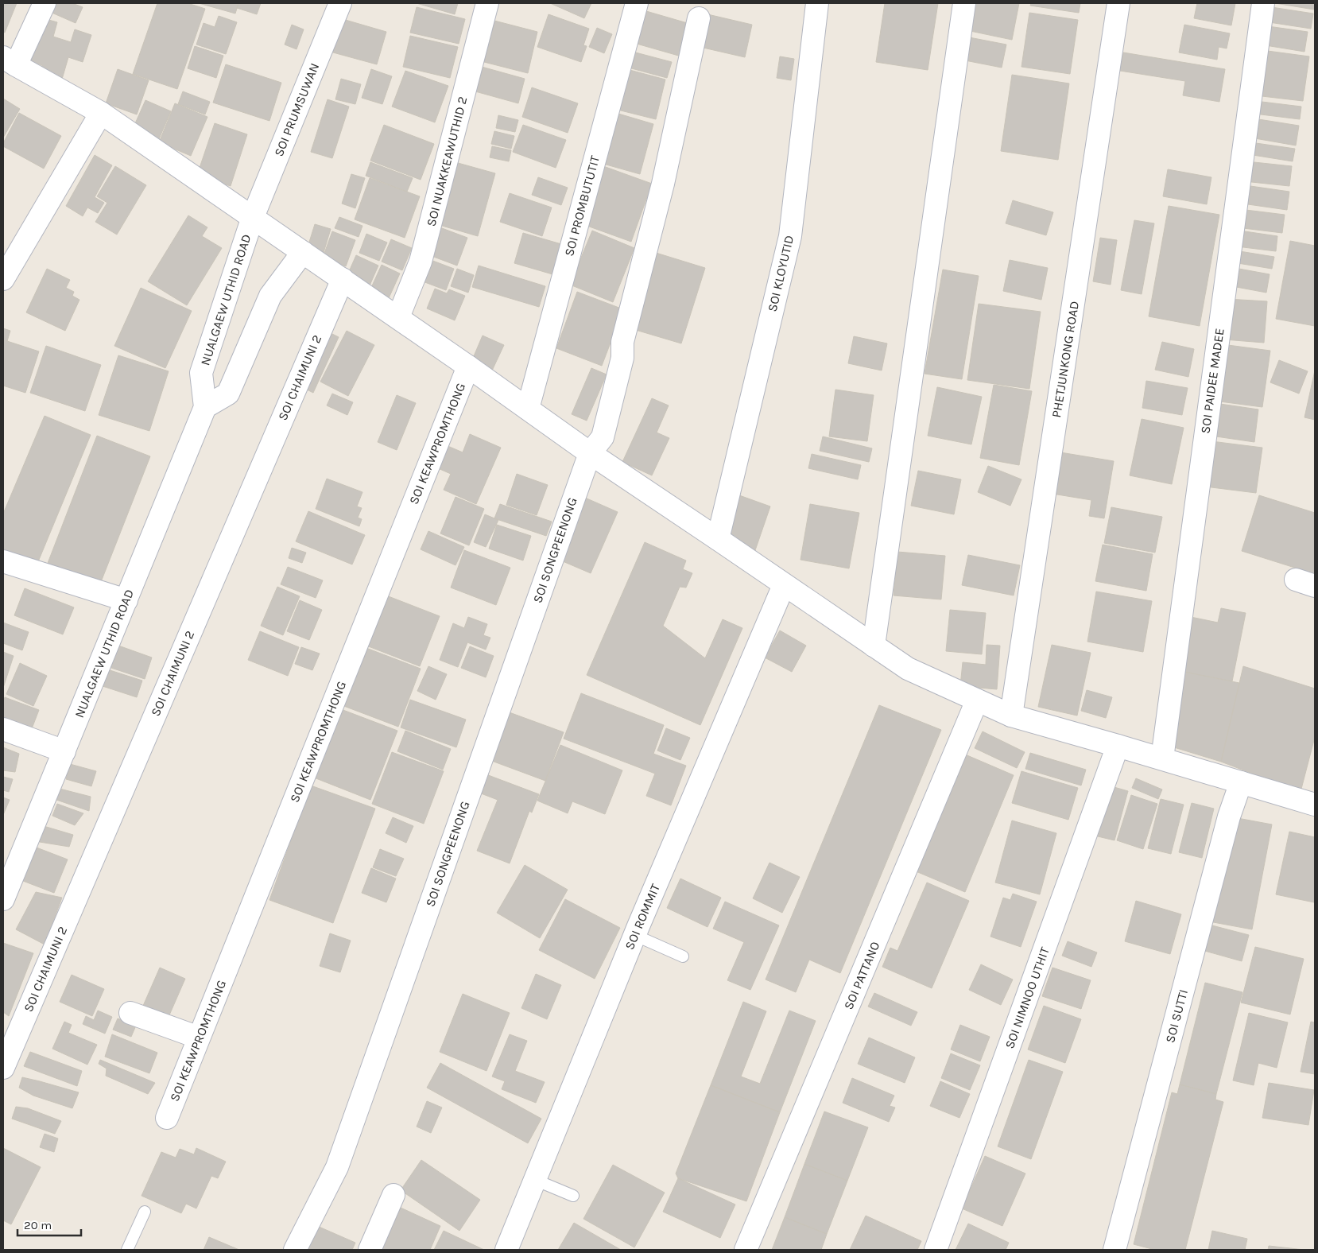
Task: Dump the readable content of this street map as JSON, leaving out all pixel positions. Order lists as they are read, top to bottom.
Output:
{
  "streets": {
    "street": [
      "SOI PRUMSUWAN",
      "SOI NUAKKEAWUTHID 2",
      "SOI PROMBUTUTIT",
      "SOI KLOYUTID",
      "NUALGAEW UTHID ROAD",
      "PHETJUNKONG ROAD",
      "SOI CHAIMUNI 2",
      "SOI PAIDEE MADEE",
      "SOI KEAWPROMTHONG",
      "SOI SONGPEENONG",
      "SOI ROMMIT",
      "SOI PATTANO",
      "SOI NIMNOO UTHIT",
      "SOI SUTTI"
    ]
  },
  "crossings": [
    ["SOI PRUMSUWAN", "NUALGAEW UTHID ROAD"]
  ],
  "scale_bar": "20 m"
}
